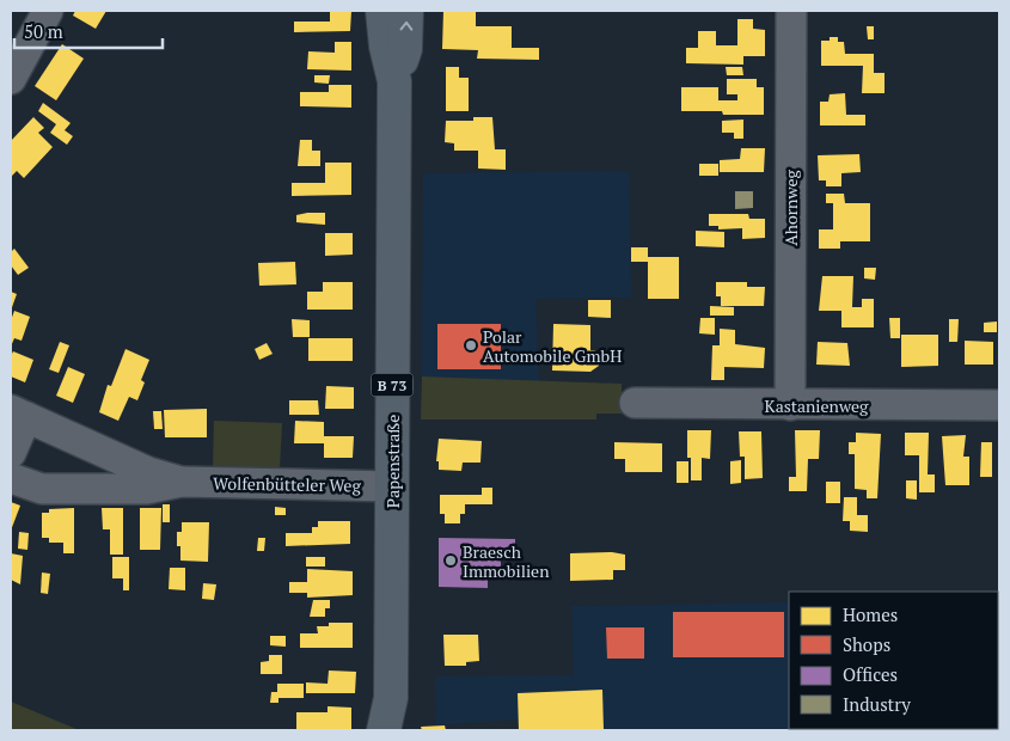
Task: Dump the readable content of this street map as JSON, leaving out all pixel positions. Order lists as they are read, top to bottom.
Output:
{
  "streets": {
    "main road": ["B 73", "Papenstraße"],
    "street": ["Ahornweg", "Kastanienweg", "Wolfenbütteler Weg"]
  },
  "crossings": [
    ["Ahornweg", "Kastanienweg"],
    ["Papenstraße", "Wolfenbütteler Weg"]
  ],
  "places": ["Polar Automobile GmbH", "Braesch Immobilien"],
  "legend": [
    "Homes",
    "Shops",
    "Offices",
    "Industry"
  ],
  "scale_bar": "50 m"
}
